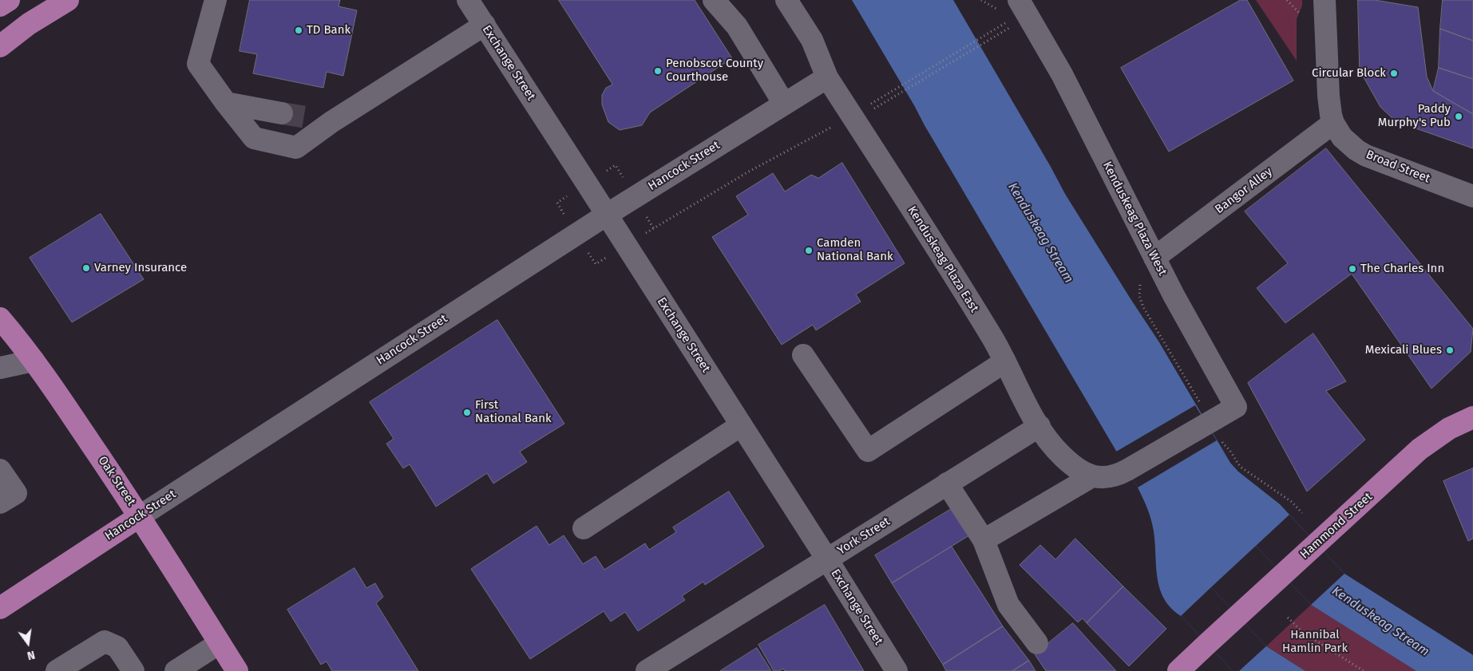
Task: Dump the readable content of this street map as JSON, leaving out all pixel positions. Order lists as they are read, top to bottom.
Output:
{
  "streets": {
    "main road": ["Hancock Street", "Oak Street", "Hammond Street"],
    "street": [
      "Exchange Street",
      "Broad Street",
      "Bangor Alley",
      "Kenduskeag Plaza West",
      "Kenduskeag Plaza East",
      "York Street"
    ]
  },
  "crossings": [
    ["Exchange Street", "Hancock Street"],
    ["Exchange Street", "York Street"],
    ["Hancock Street", "Kenduskeag Plaza East"],
    ["Hancock Street", "Oak Street"],
    ["Broad Street", "Bangor Alley"],
    ["Bangor Alley", "Kenduskeag Plaza West"],
    ["Kenduskeag Plaza West", "Kenduskeag Plaza East"],
    ["Kenduskeag Plaza East", "York Street"]
  ],
  "water": ["Kenduskeag Stream"],
  "parks": ["Hannibal Hamlin Park"],
  "places": [
    "TD Bank",
    "Penobscot County Courthouse",
    "Circular Block",
    "Paddy Murphy's Pub",
    "Camden National Bank",
    "Varney Insurance",
    "The Charles Inn",
    "Mexicali Blues",
    "First National Bank"
  ],
  "north": "bottom"
}
